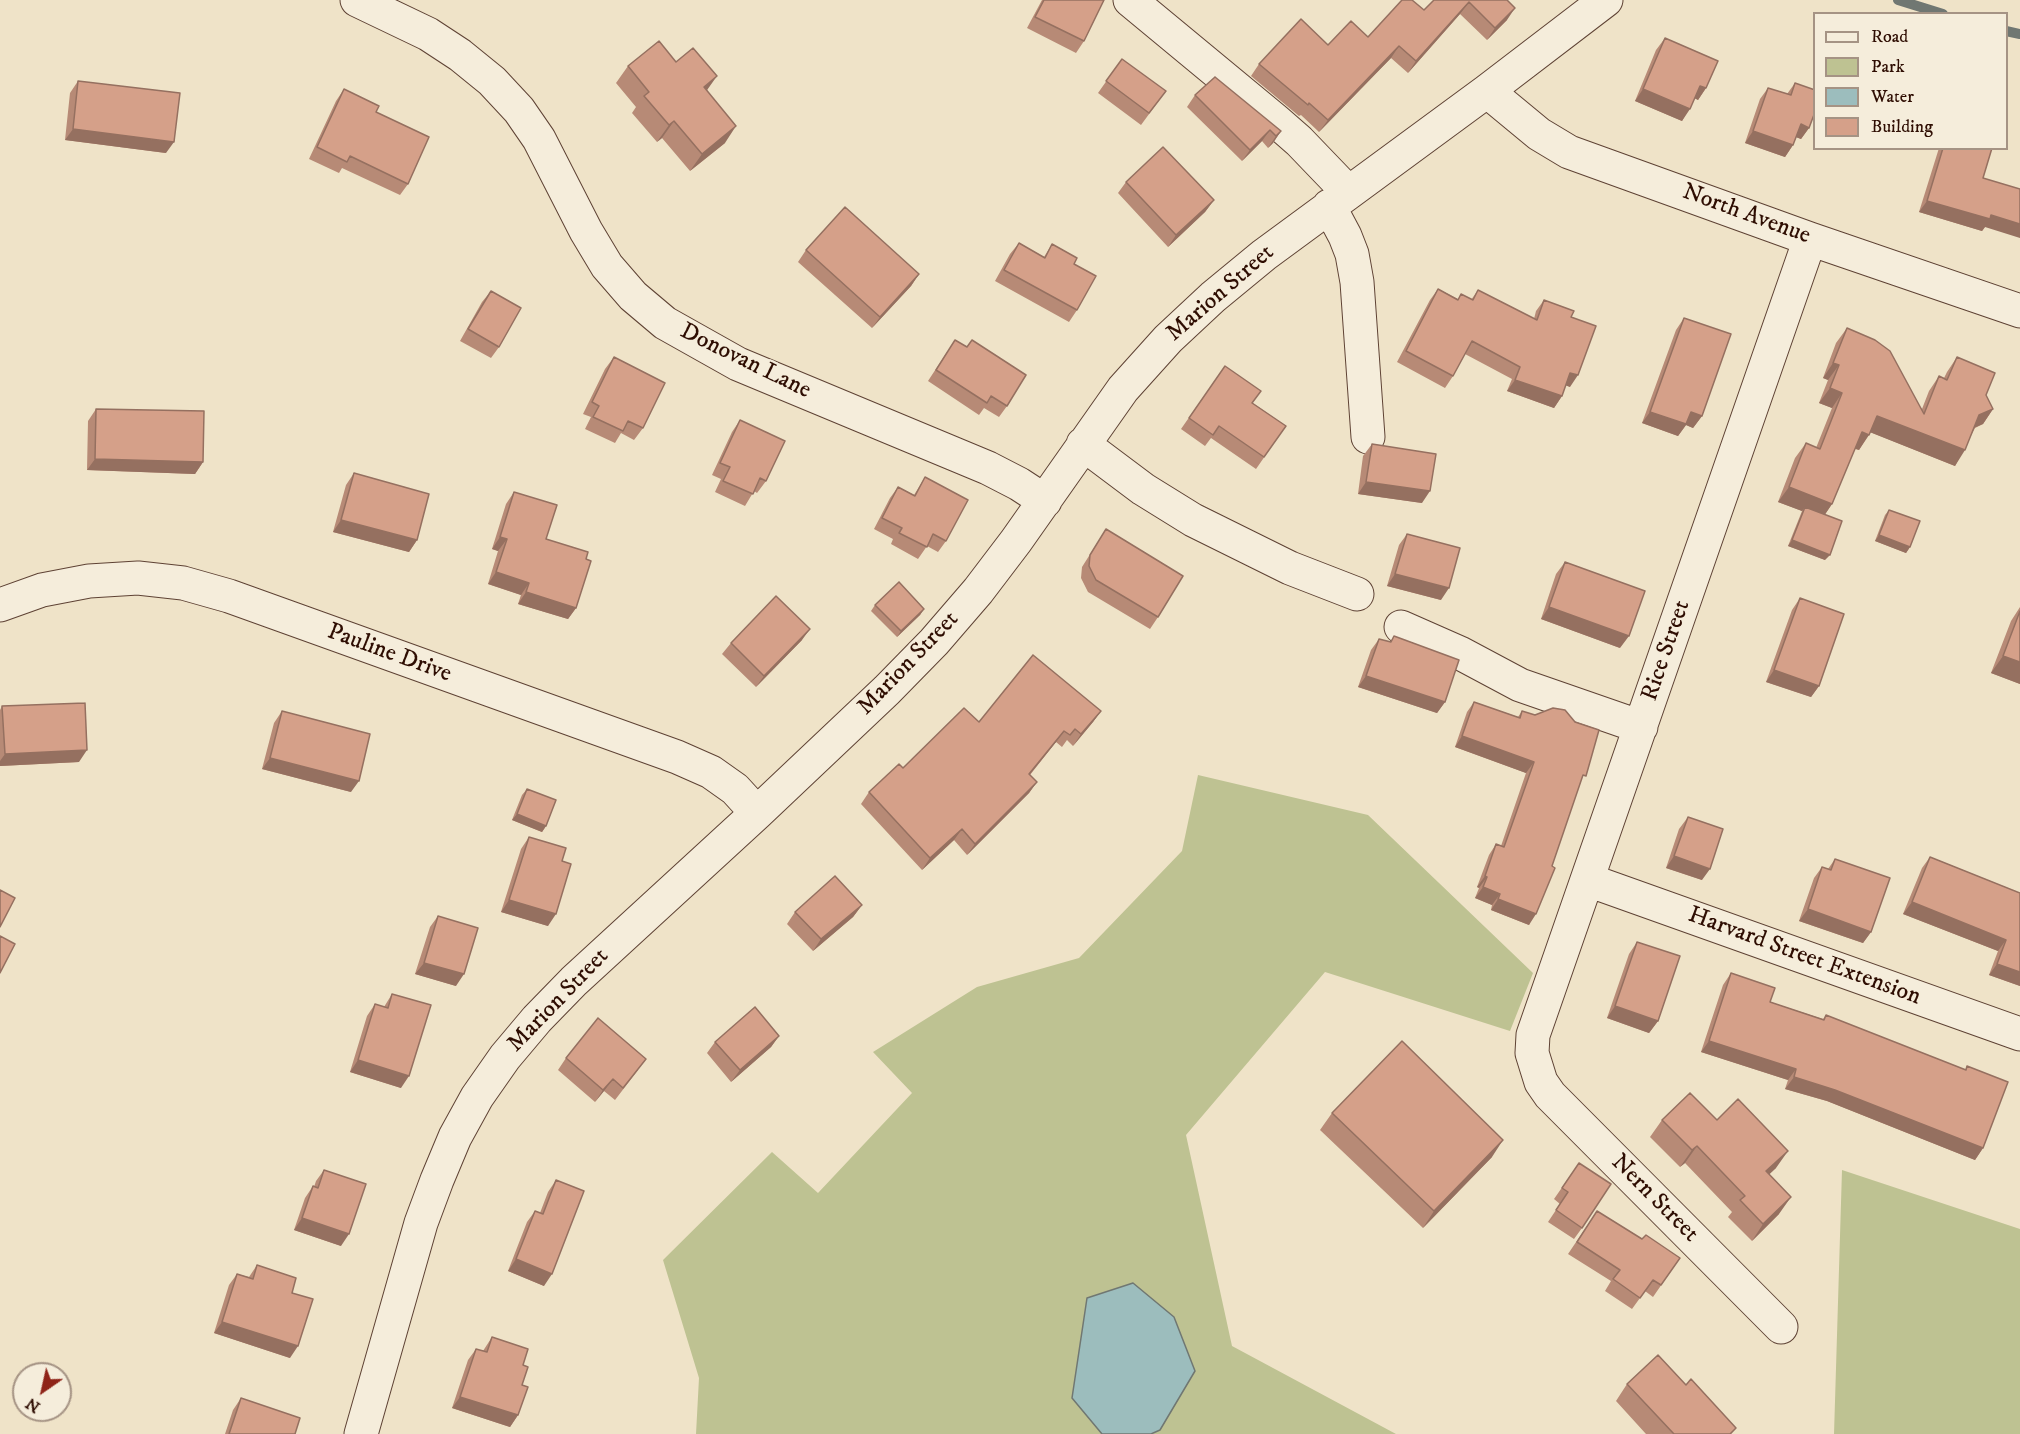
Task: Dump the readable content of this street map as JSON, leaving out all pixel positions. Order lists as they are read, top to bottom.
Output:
{
  "streets": {
    "street": [
      "North Avenue",
      "Marion Street",
      "Donovan Lane",
      "Rice Street",
      "Pauline Drive",
      "Harvard Street Extension",
      "Nern Street"
    ]
  },
  "crossings": [
    ["North Avenue", "Marion Street"],
    ["North Avenue", "Rice Street"],
    ["Marion Street", "Donovan Lane"],
    ["Marion Street", "Pauline Drive"],
    ["Rice Street", "Harvard Street Extension"],
    ["Rice Street", "Nern Street"]
  ],
  "legend": [
    "Road",
    "Park",
    "Water",
    "Building"
  ],
  "north": "bottom left"
}
